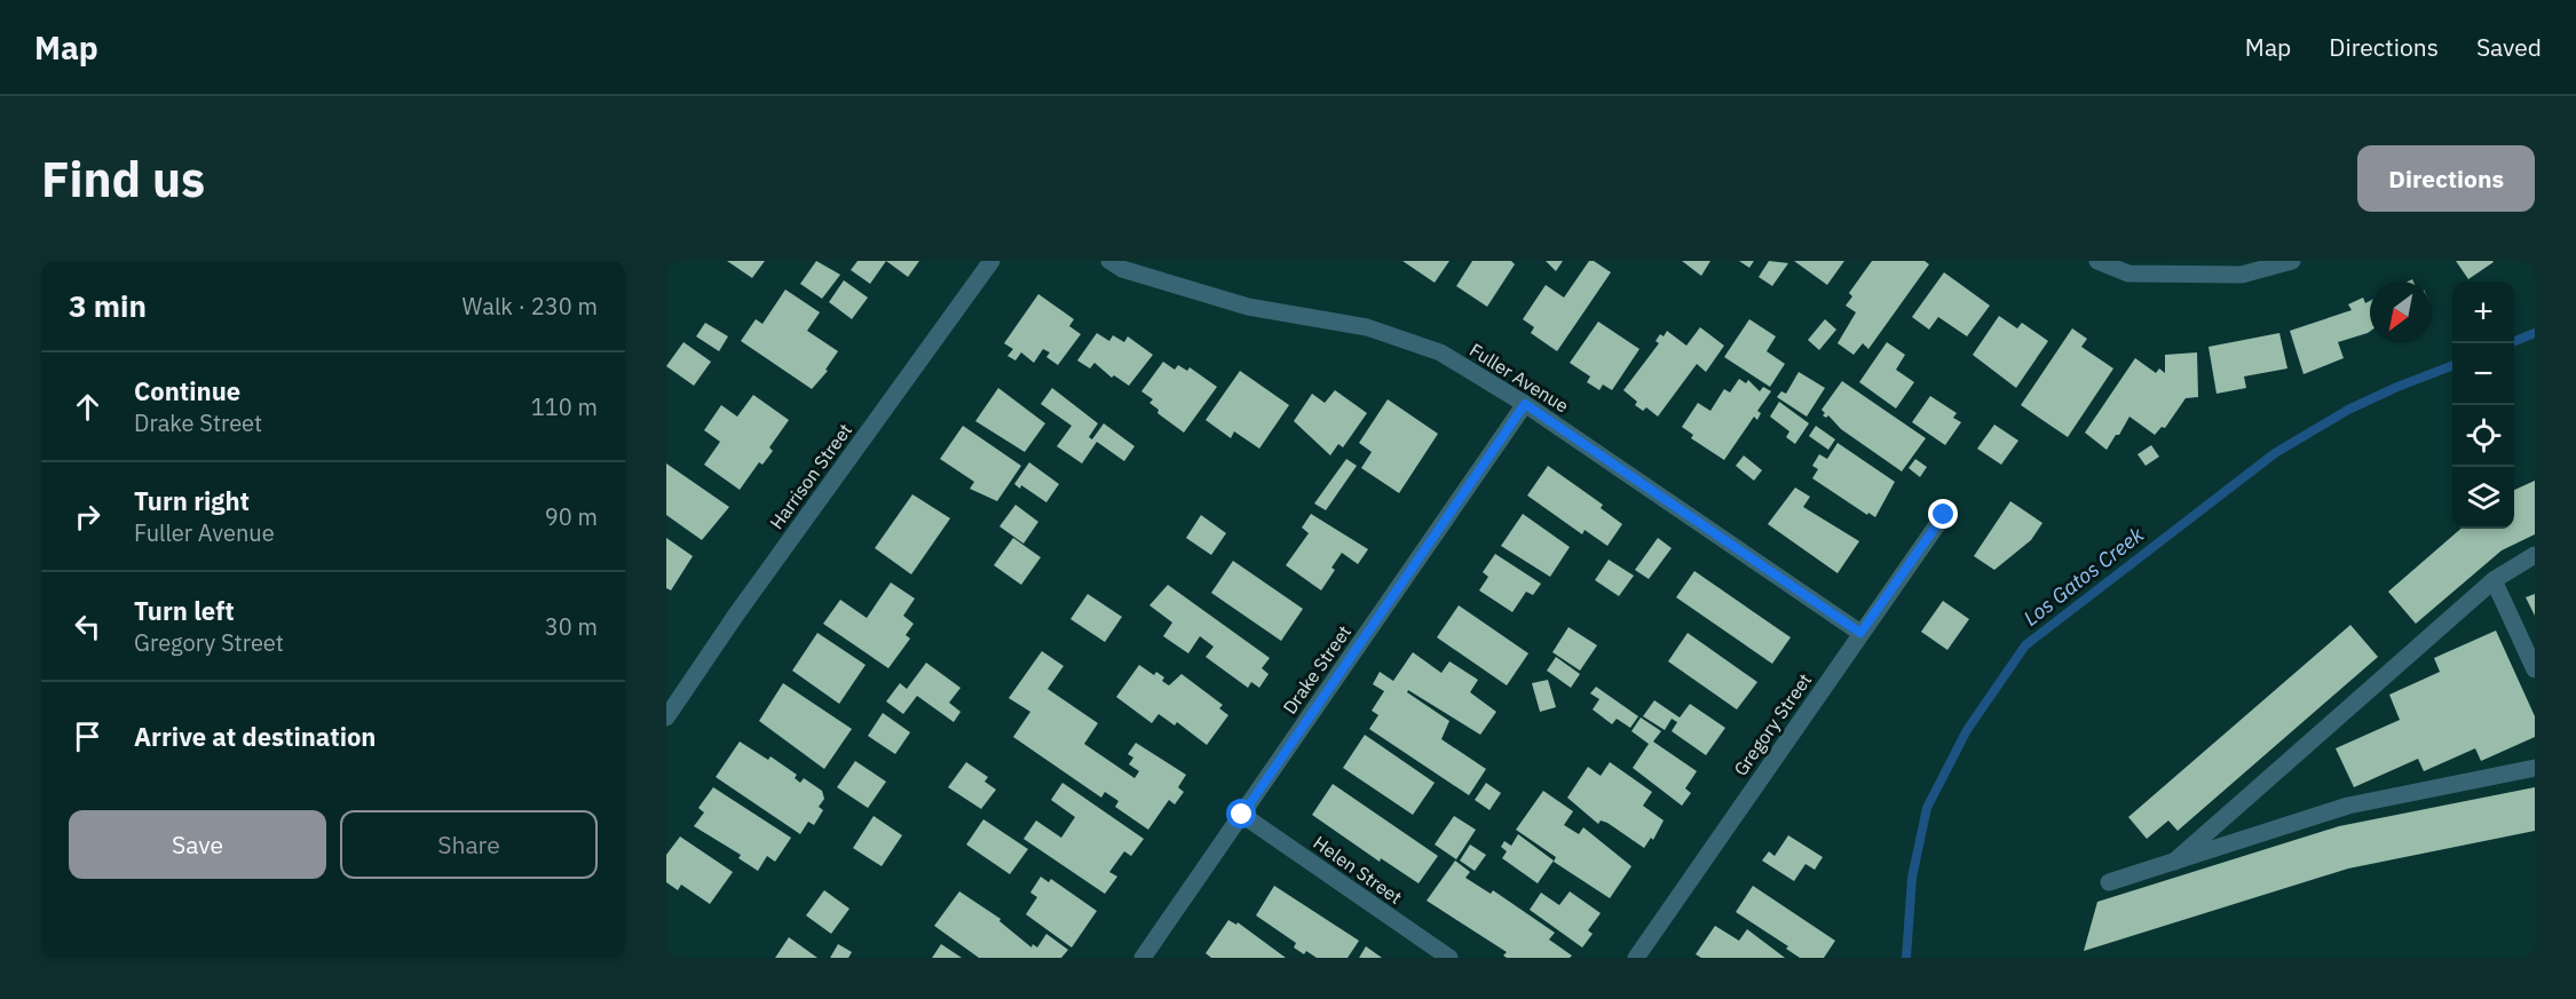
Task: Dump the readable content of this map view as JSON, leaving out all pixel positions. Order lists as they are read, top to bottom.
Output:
{
  "streets": {
    "street": [
      "Fuller Avenue",
      "Harrison Street",
      "Drake Street",
      "Gregory Street",
      "Helen Street"
    ]
  },
  "crossings": [
    ["Fuller Avenue", "Drake Street"],
    ["Fuller Avenue", "Gregory Street"],
    ["Drake Street", "Helen Street"]
  ],
  "water": ["Los Gatos Creek"],
  "north": "bottom left",
  "page": {
    "header": "Map",
    "nav": ["Map", "Directions", "Saved"],
    "buttons": [
      "Directions",
      ["Save", "Share"]
    ],
    "title": "Find us",
    "heading": ["3 min", "Walk · 230 m"],
    "map_buttons": ["+", "−"],
    "list": [
      ["Continue", "Drake Street", "110 m"],
      ["Turn right", "Fuller Avenue", "90 m"],
      ["Turn left", "Gregory Street", "30 m"],
      "Arrive at destination"
    ]
  }
}
